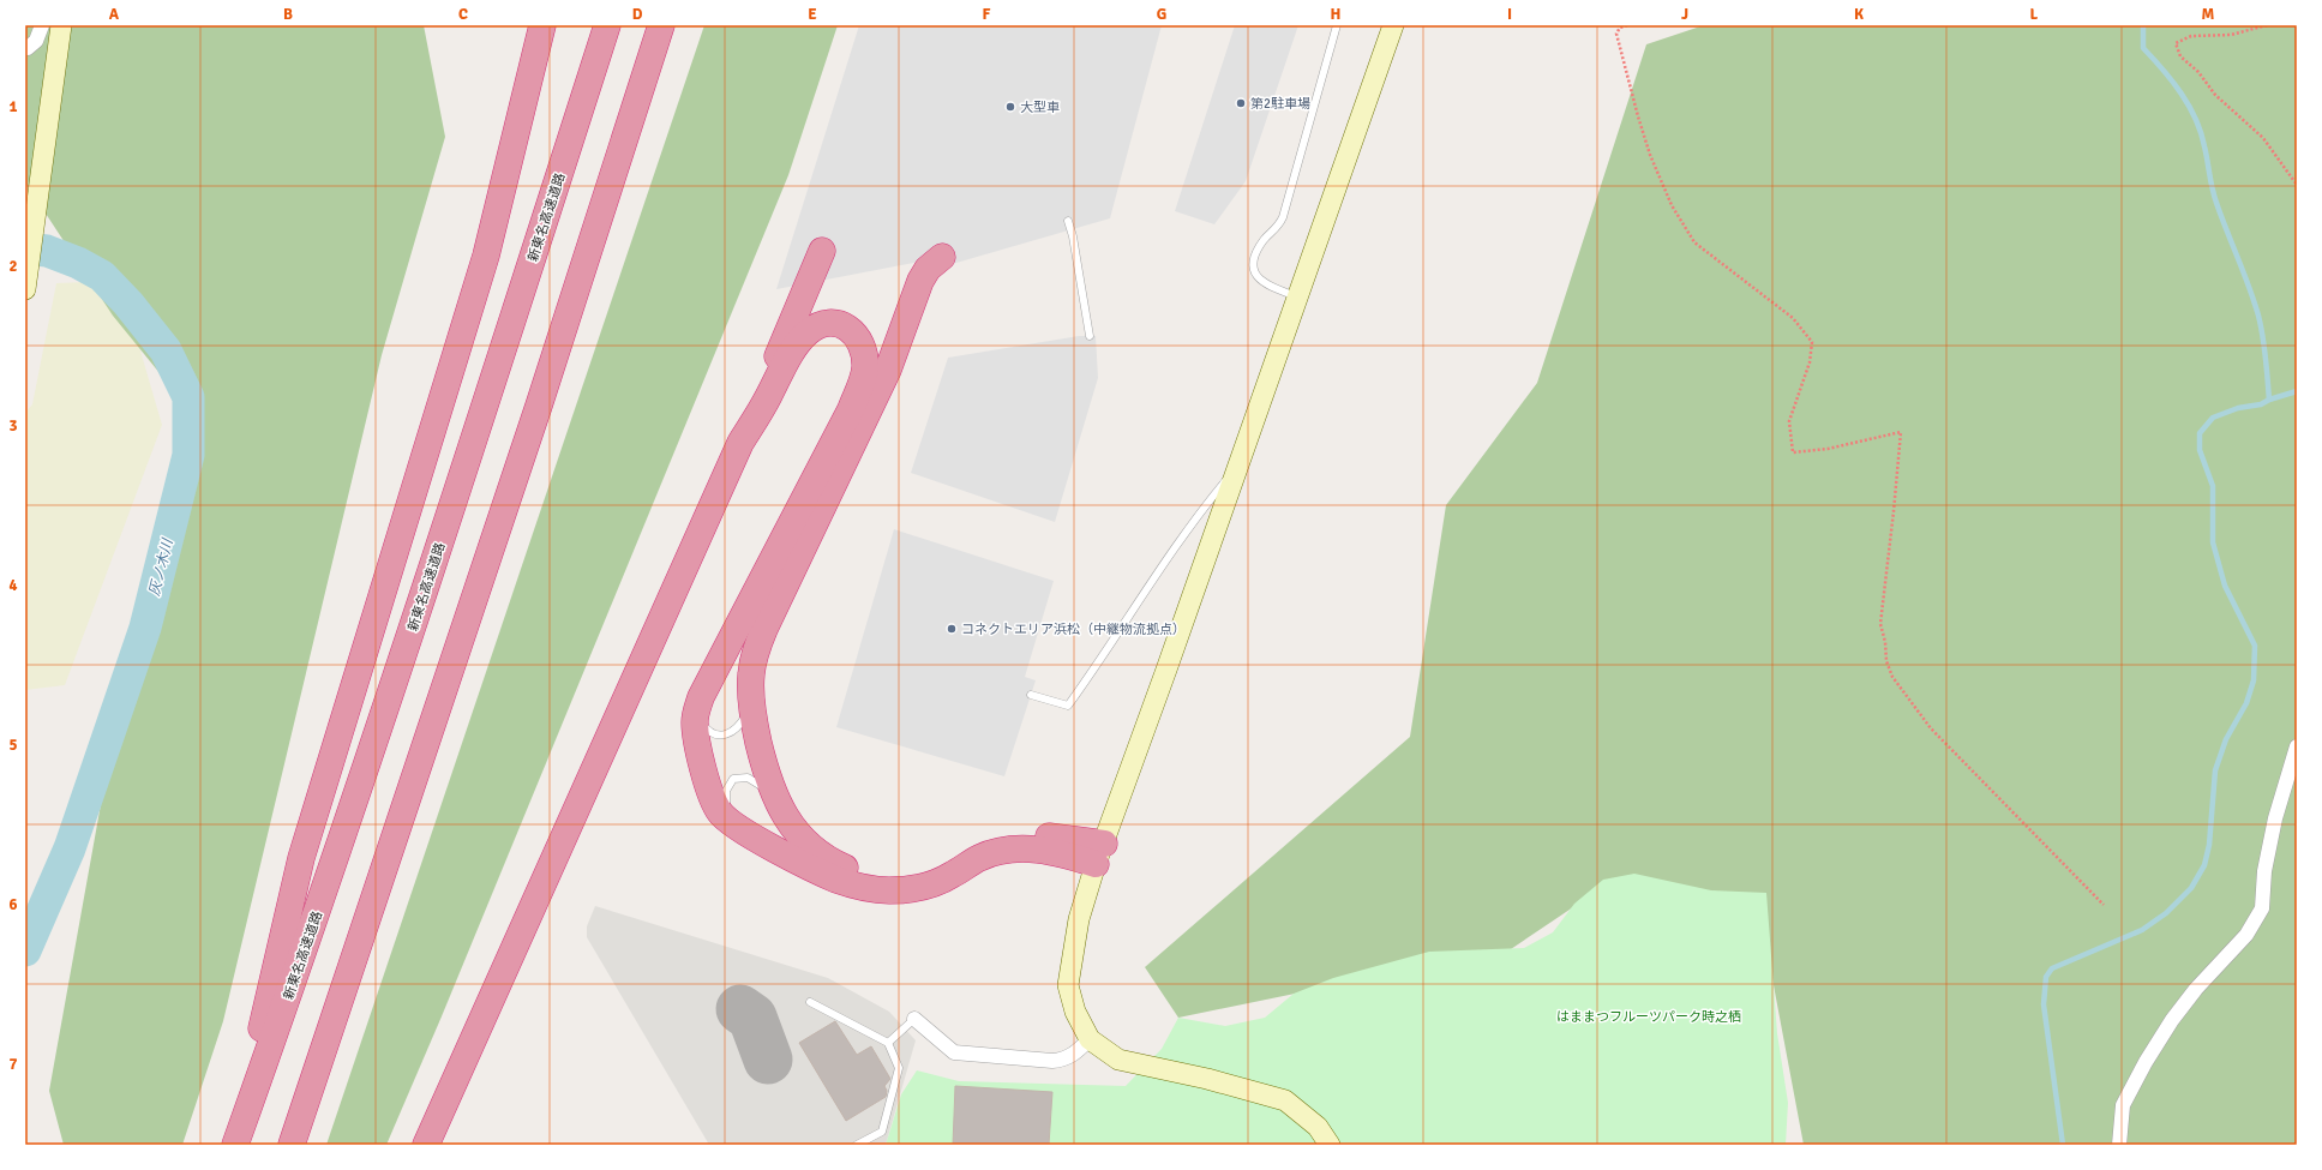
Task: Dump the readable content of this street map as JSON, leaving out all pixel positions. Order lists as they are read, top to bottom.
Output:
{
  "streets": {
    "highway": ["新東名高速道路"]
  },
  "water": ["灰ノ木川"],
  "parks": ["はままつフルーツパーク時之栖"],
  "places": ["第2駐車場", "大型車", "コネクトエリア浜松（中継物流拠点）"],
  "grid": {
    "columns": [
      "A",
      "B",
      "C",
      "D",
      "E",
      "F",
      "G",
      "H",
      "I",
      "J",
      "K",
      "L",
      "M"
    ],
    "rows": [
      "1",
      "2",
      "3",
      "4",
      "5",
      "6",
      "7"
    ]
  }
}
